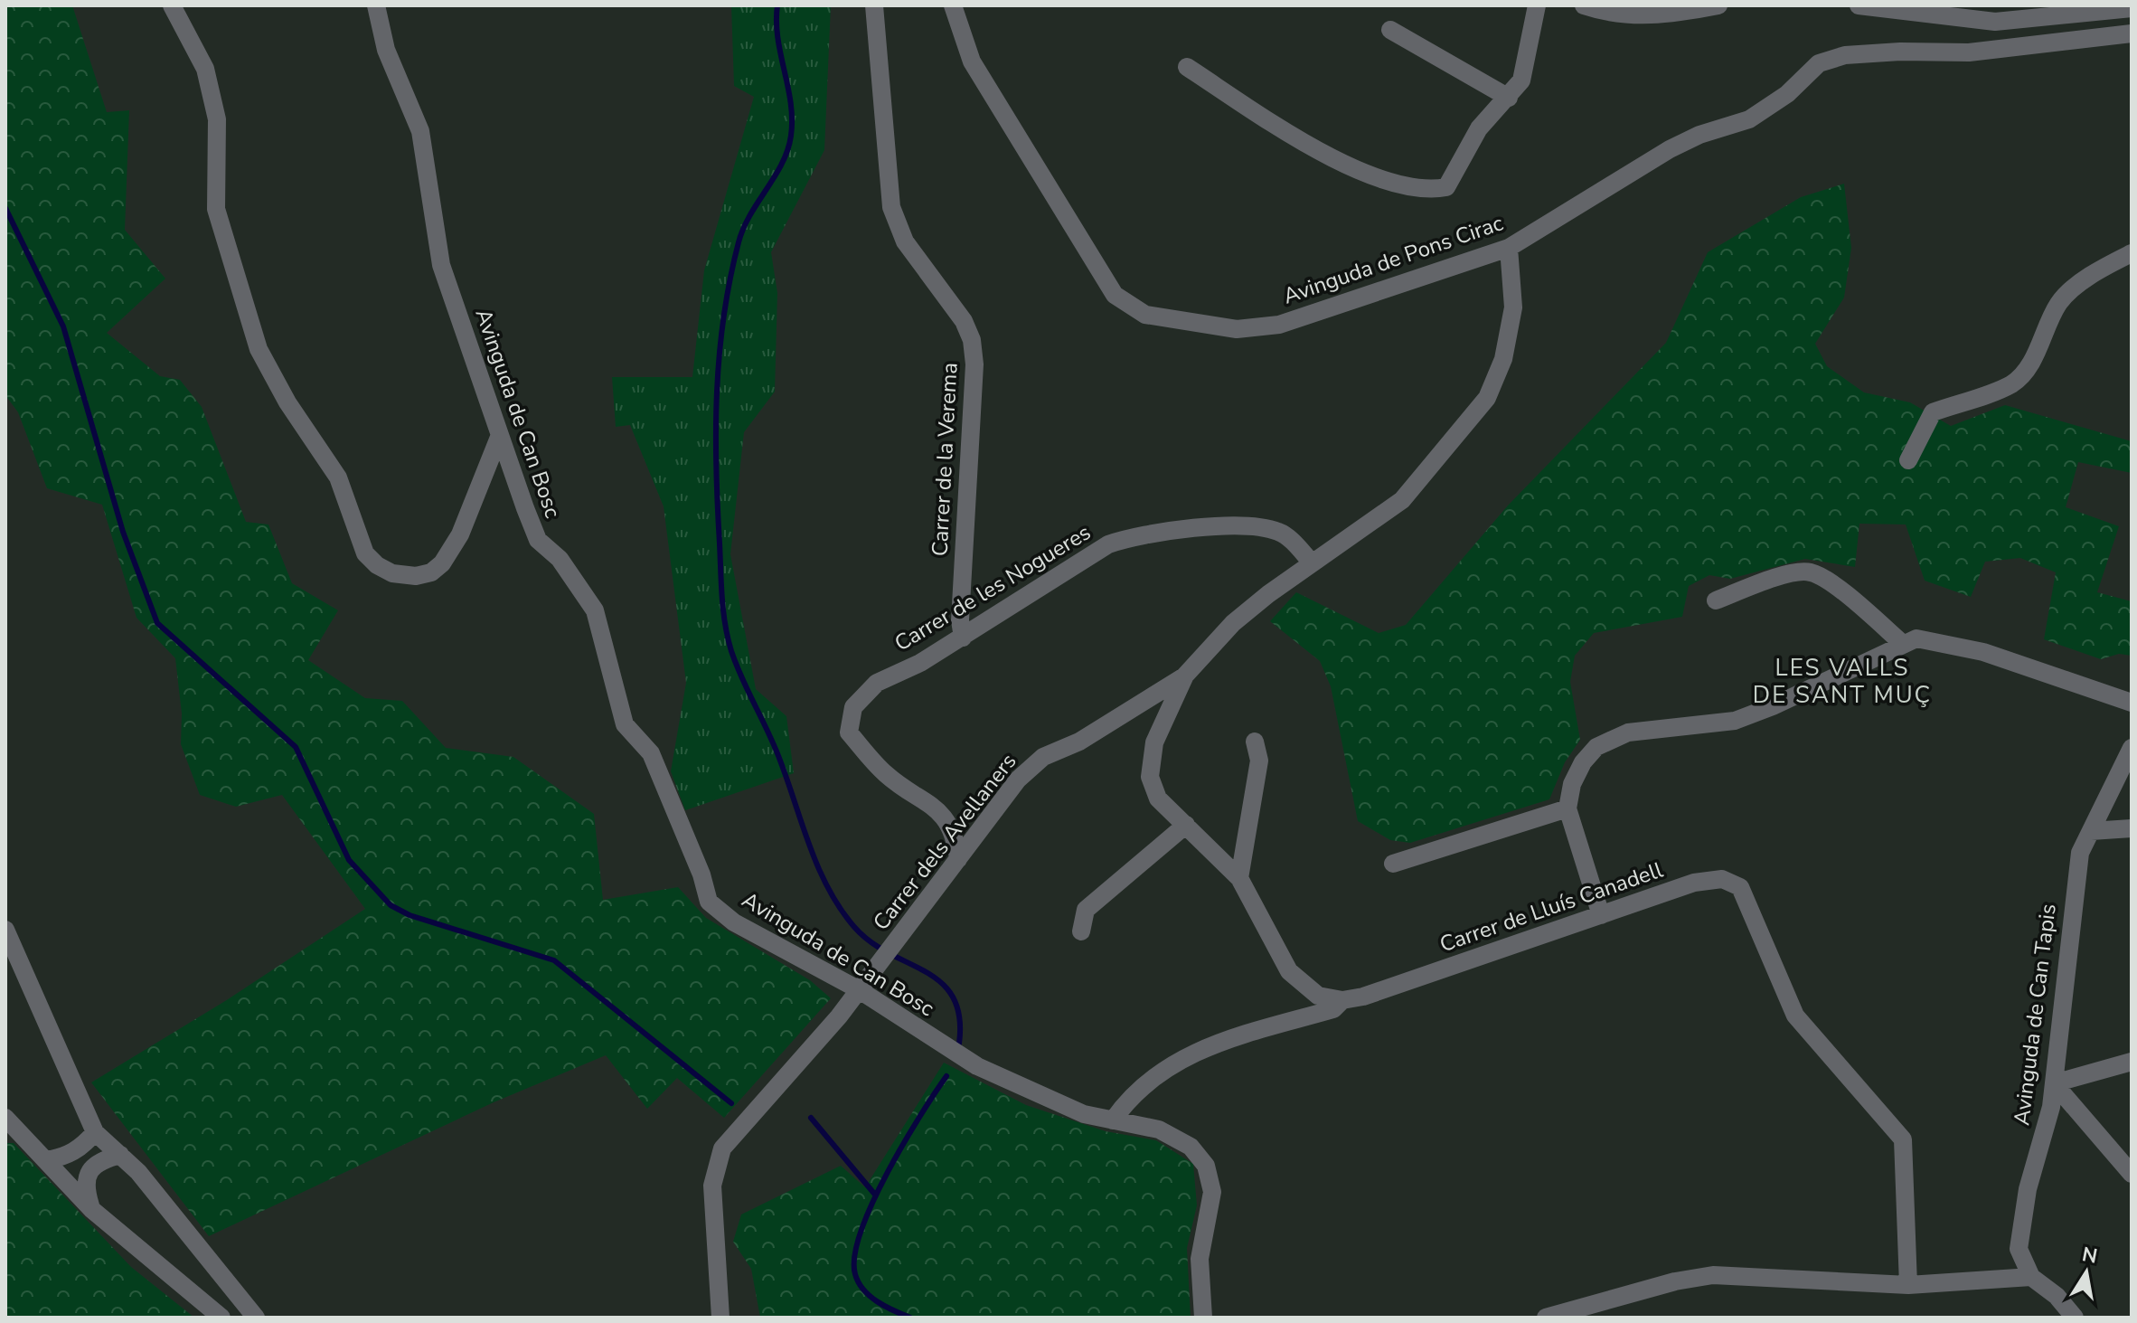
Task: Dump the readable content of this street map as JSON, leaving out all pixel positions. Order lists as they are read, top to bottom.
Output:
{
  "streets": {
    "street": [
      "Avinguda de Pons Cirac",
      "Avinguda de Can Bosc",
      "Carrer de la Verema",
      "Carrer de les Nogueres",
      "Carrer dels Avellaners",
      "Carrer de Lluís Canadell",
      "Avinguda de Can Tapis"
    ]
  },
  "crossings": [
    ["Avinguda de Pons Cirac", "Carrer dels Avellaners"],
    ["Avinguda de Can Bosc", "Carrer dels Avellaners"],
    ["Avinguda de Can Bosc", "Carrer de Lluís Canadell"],
    ["Carrer de la Verema", "Carrer de les Nogueres"],
    ["Carrer de les Nogueres", "Carrer dels Avellaners"]
  ],
  "districts": ["LES VALLS DE SANT MUÇ"],
  "north": "top"
}
